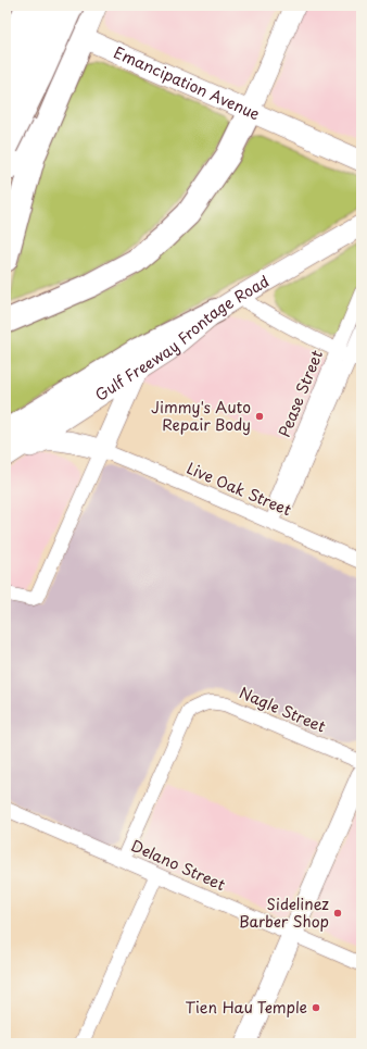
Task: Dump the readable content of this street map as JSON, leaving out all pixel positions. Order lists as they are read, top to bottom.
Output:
{
  "streets": {
    "main road": ["Emancipation Avenue", "Gulf Freeway Frontage Road"],
    "street": [
      "Pease Street",
      "Live Oak Street",
      "Nagle Street",
      "Delano Street"
    ]
  },
  "crossings": [
    ["Pease Street", "Live Oak Street"],
    ["Nagle Street", "Delano Street"]
  ],
  "places": ["Jimmy's Auto Repair Body", "Sidelinez Barber Shop", "Tien Hau Temple"]
}
